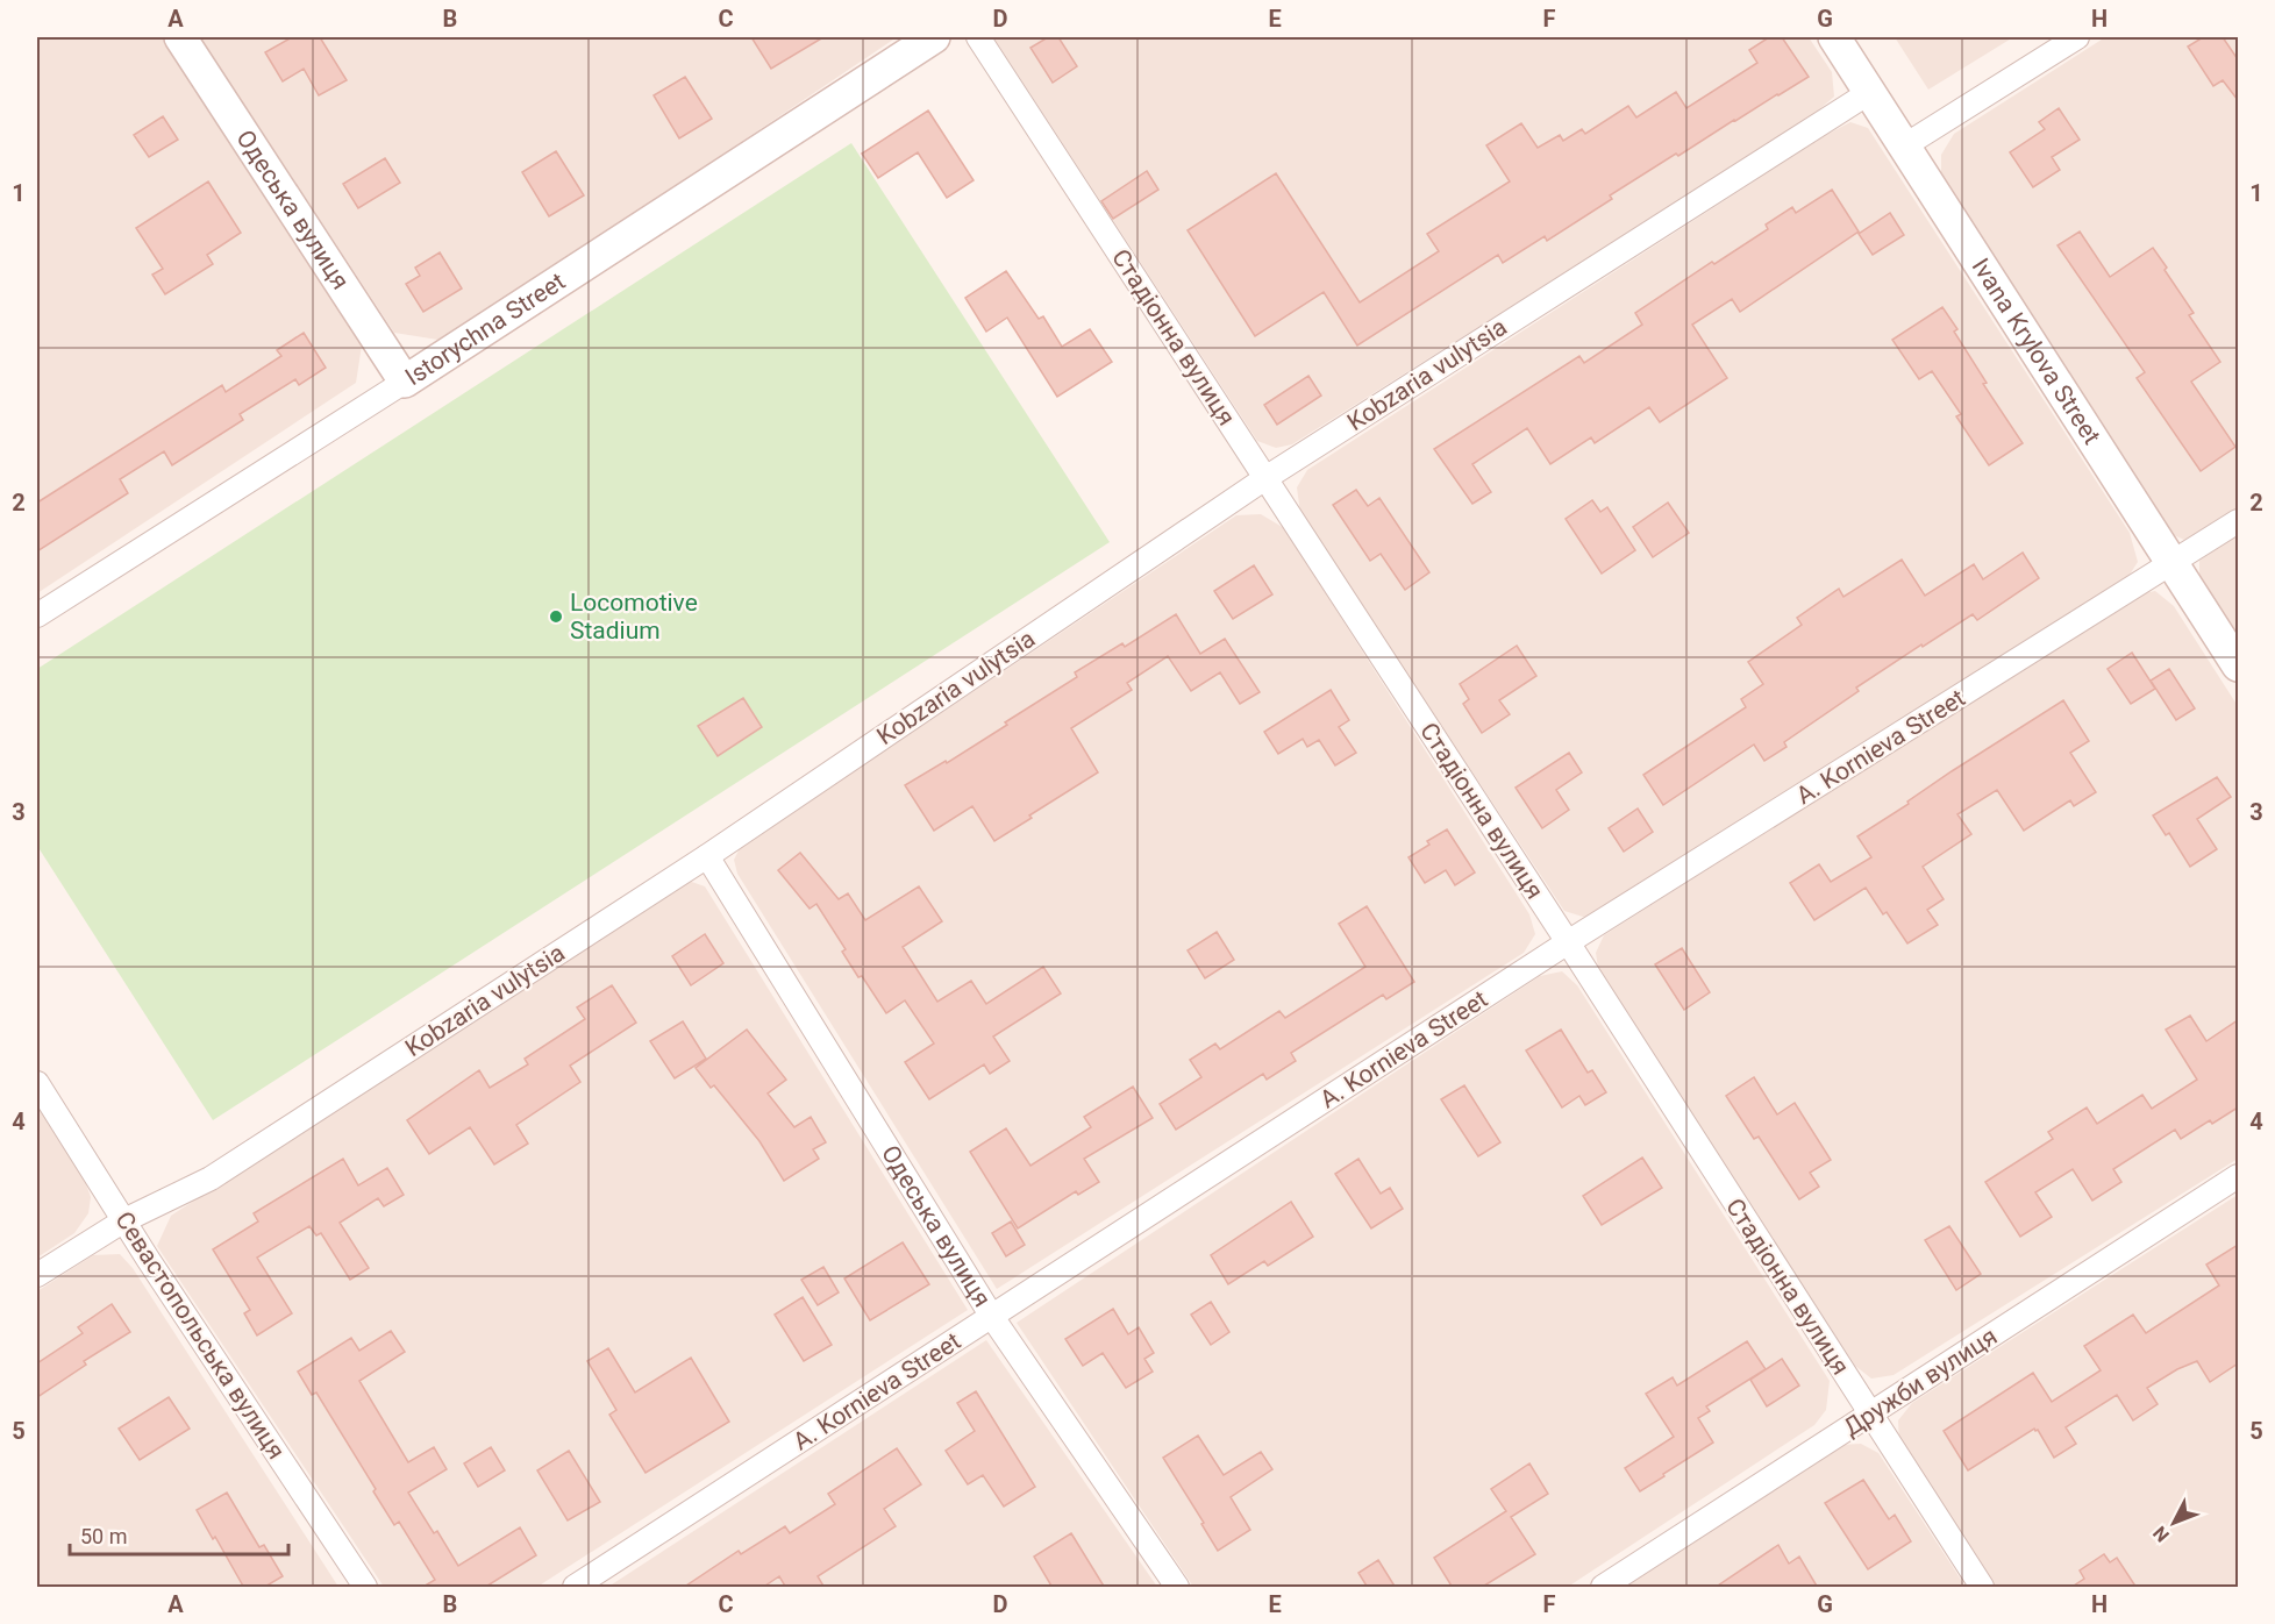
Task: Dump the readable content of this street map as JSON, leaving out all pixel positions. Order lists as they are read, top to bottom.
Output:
{
  "streets": {
    "street": [
      "Одеська вулиця",
      "Istorychna Street",
      "Стадіонна вулиця",
      "Ivana Krylova Street",
      "Kobzaria vulytsia",
      "A. Kornieva Street",
      "Севастопольська вулиця",
      "Дружби вулиця"
    ]
  },
  "crossings": [
    ["Одеська вулиця", "Istorychna Street"],
    ["Одеська вулиця", "Kobzaria vulytsia"],
    ["Одеська вулиця", "A. Kornieva Street"],
    ["Стадіонна вулиця", "Kobzaria vulytsia"],
    ["Стадіонна вулиця", "A. Kornieva Street"],
    ["Стадіонна вулиця", "Дружби вулиця"],
    ["Ivana Krylova Street", "Kobzaria vulytsia"],
    ["Ivana Krylova Street", "A. Kornieva Street"],
    ["Kobzaria vulytsia", "Севастопольська вулиця"]
  ],
  "places": ["Locomotive Stadium"],
  "scale_bar": "50 m",
  "north": "bottom left",
  "grid": {
    "columns": [
      "A",
      "B",
      "C",
      "D",
      "E",
      "F",
      "G",
      "H"
    ],
    "rows": [
      "1",
      "2",
      "3",
      "4",
      "5"
    ]
  }
}
